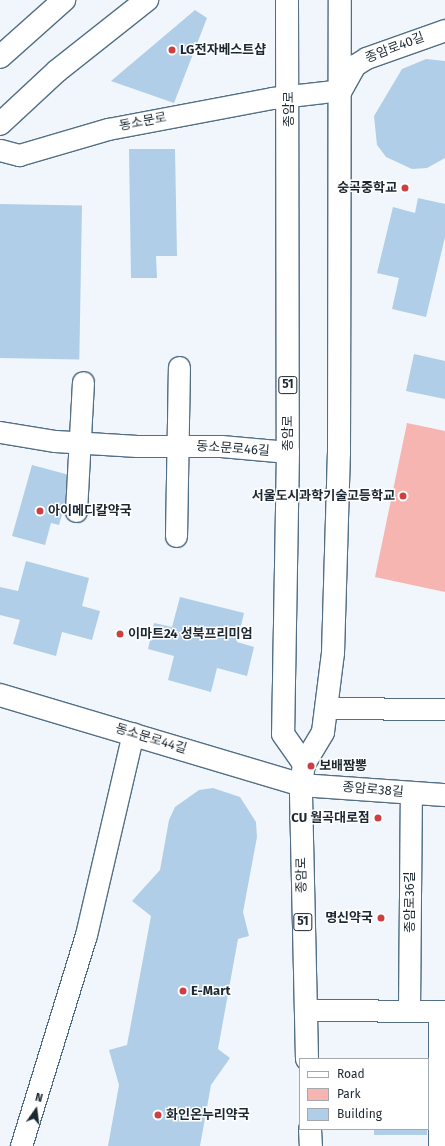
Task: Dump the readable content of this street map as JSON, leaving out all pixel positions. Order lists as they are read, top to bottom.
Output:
{
  "streets": {
    "main road": [
      "종암로",
      "51",
      "동소문로44길",
      "종암로38길"
    ],
    "street": [
      "종암로40길",
      "동소문로",
      "동소문로46길",
      "종암로36길"
    ]
  },
  "crossings": [
    ["종암로", "동소문로"],
    ["종암로", "동소문로46길"],
    ["종암로", "동소문로44길"],
    ["종암로", "종암로38길"],
    ["동소문로44길", "종암로38길"],
    ["종암로38길", "종암로36길"]
  ],
  "places": [
    "LG전자베스트샵",
    "숭곡중학교",
    "서울도시과학기술고등학교",
    "아이메디칼약국",
    "이마트24 성북프리미엄",
    "보배짬뽕",
    "CU 월곡대로점",
    "명신약국",
    "E-Mart",
    "화인온누리약국"
  ],
  "legend": ["Road", "Park", "Building"],
  "north": "top"
}
